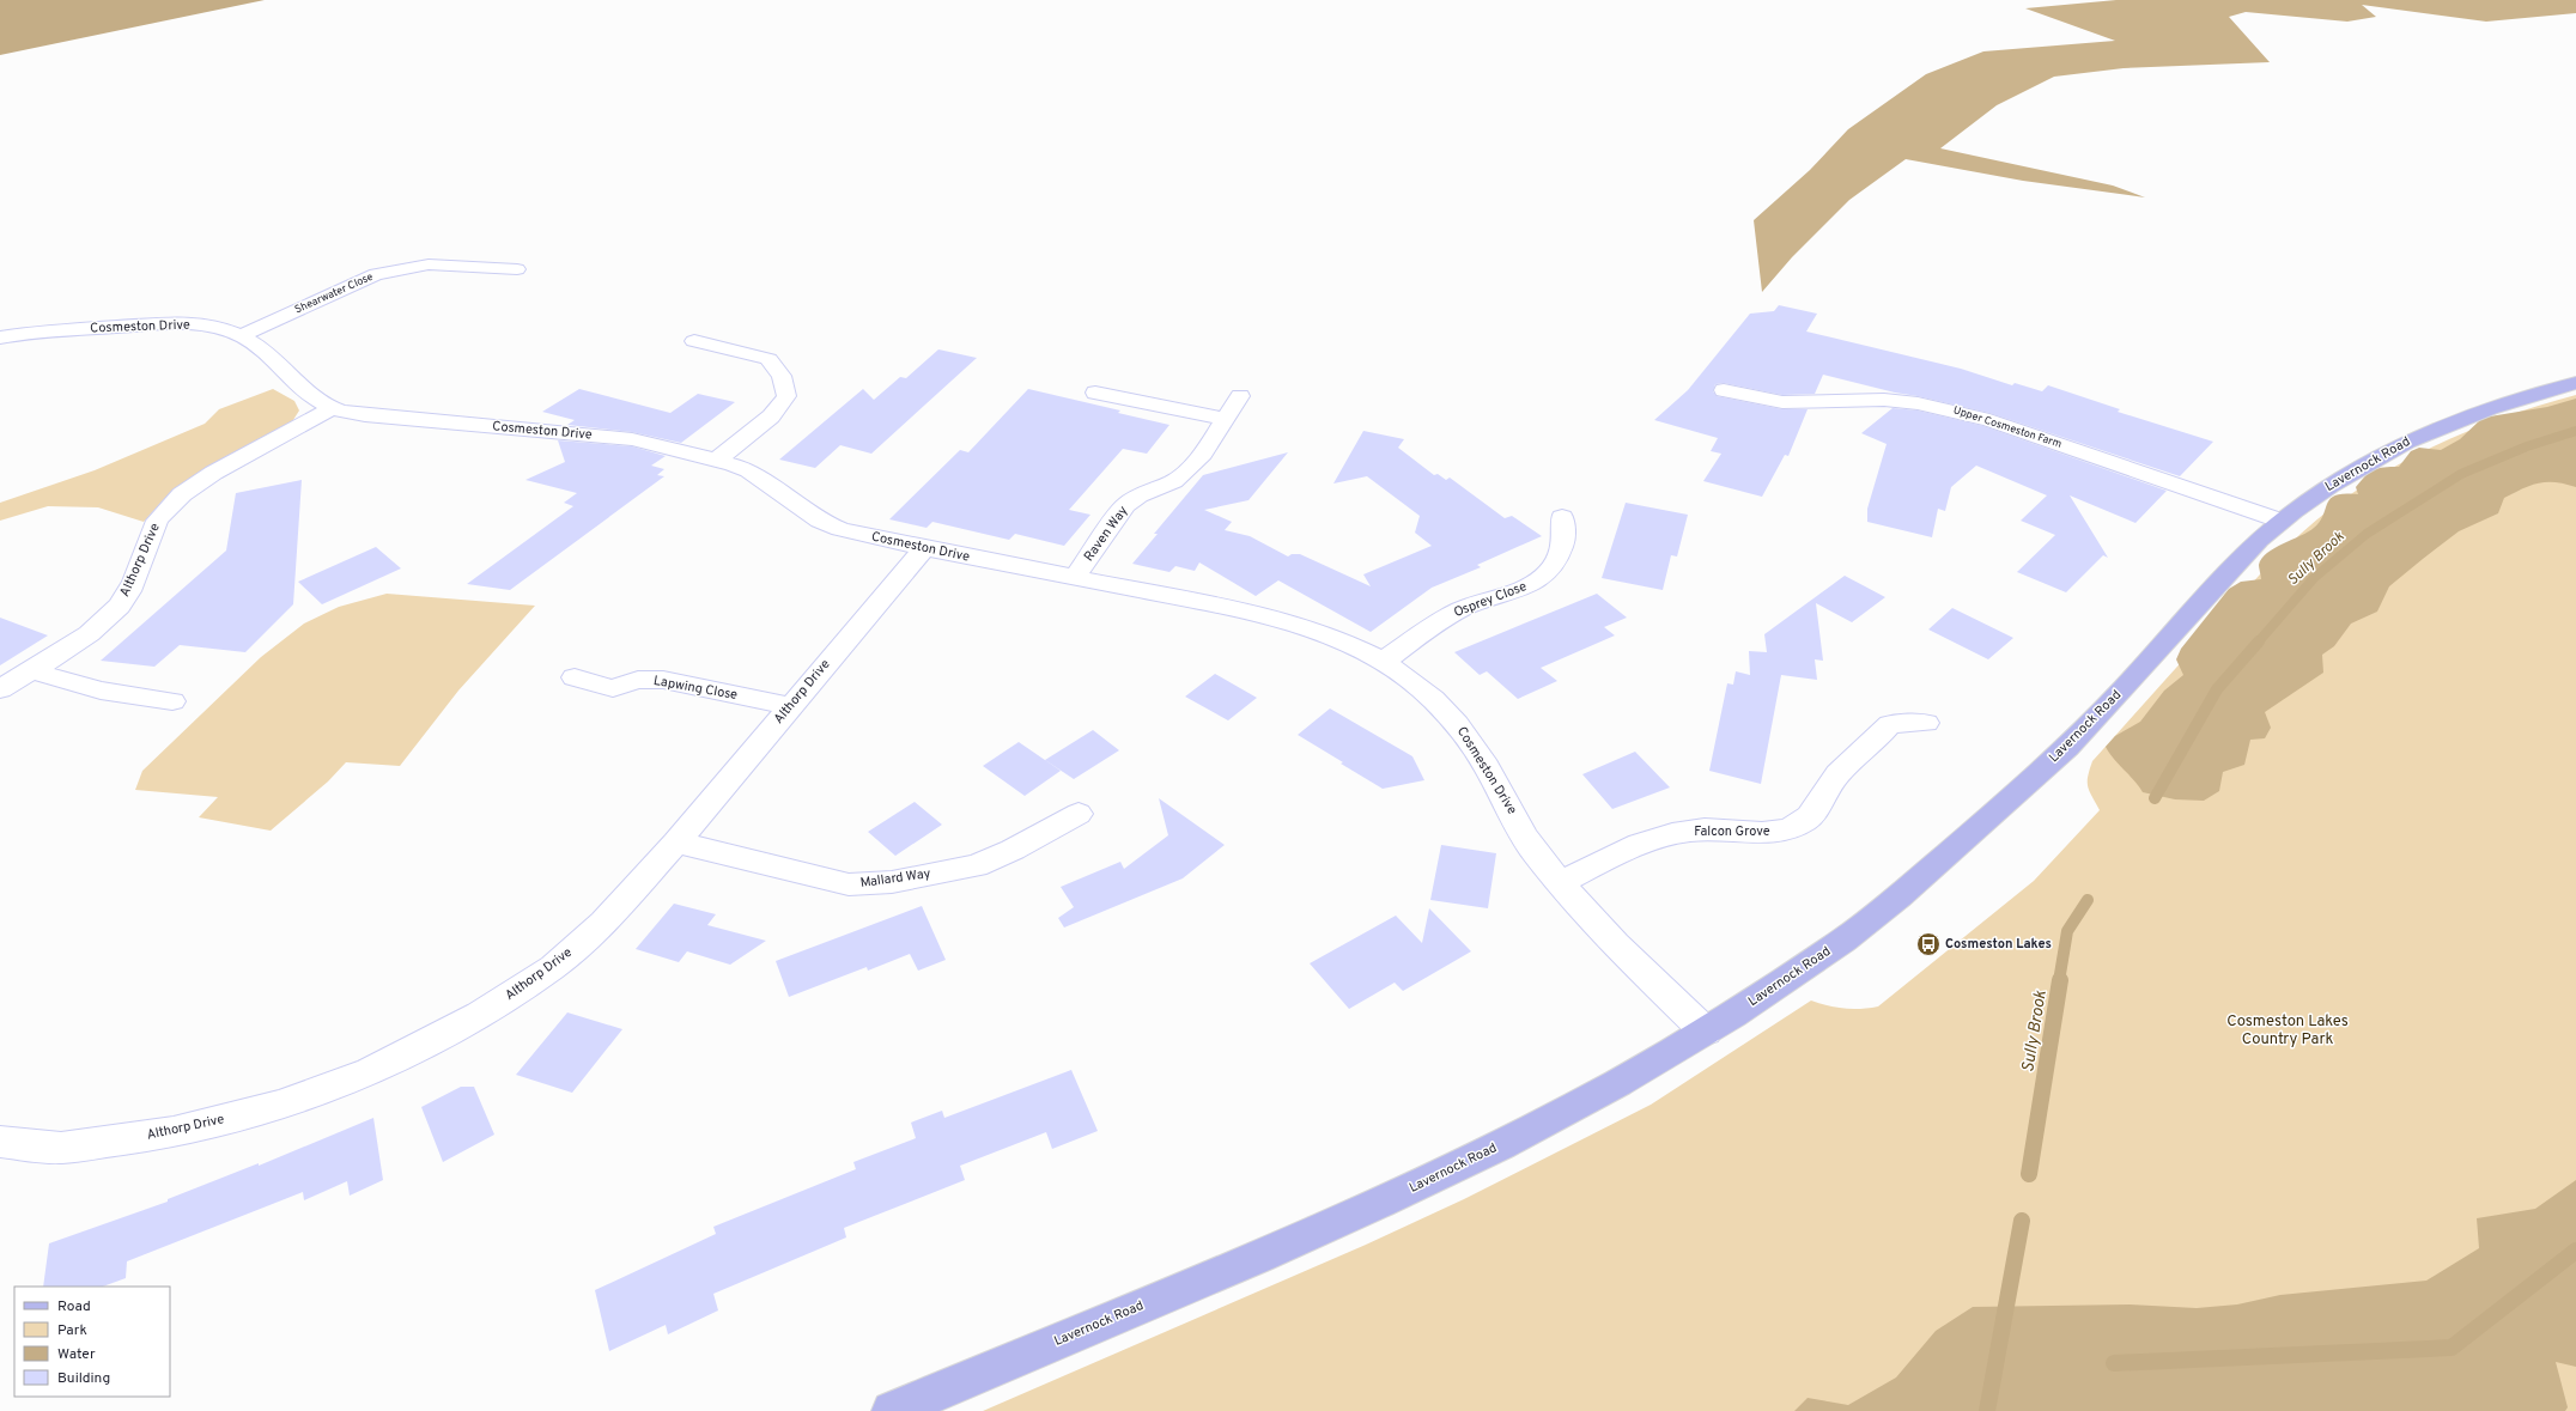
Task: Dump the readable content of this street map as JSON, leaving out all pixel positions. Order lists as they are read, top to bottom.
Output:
{
  "streets": {
    "main road": ["Lavernock Road"],
    "street": [
      "Shearwater Close",
      "Cosmeston Drive",
      "Upper Cosmeston Farm",
      "Raven Way",
      "Althorp Drive",
      "Osprey Close",
      "Lapwing Close",
      "Falcon Grove",
      "Mallard Way"
    ]
  },
  "crossings": [
    ["Shearwater Close", "Cosmeston Drive"],
    ["Cosmeston Drive", "Lavernock Road"],
    ["Cosmeston Drive", "Raven Way"],
    ["Cosmeston Drive", "Althorp Drive"],
    ["Cosmeston Drive", "Osprey Close"],
    ["Cosmeston Drive", "Falcon Grove"],
    ["Upper Cosmeston Farm", "Lavernock Road"],
    ["Althorp Drive", "Lapwing Close"],
    ["Althorp Drive", "Mallard Way"]
  ],
  "water": ["Sully Brook"],
  "parks": ["Cosmeston Lakes Country Park"],
  "places": {
    "bus stop": ["Cosmeston Lakes"]
  },
  "legend": [
    "Road",
    "Park",
    "Water",
    "Building"
  ]
}
